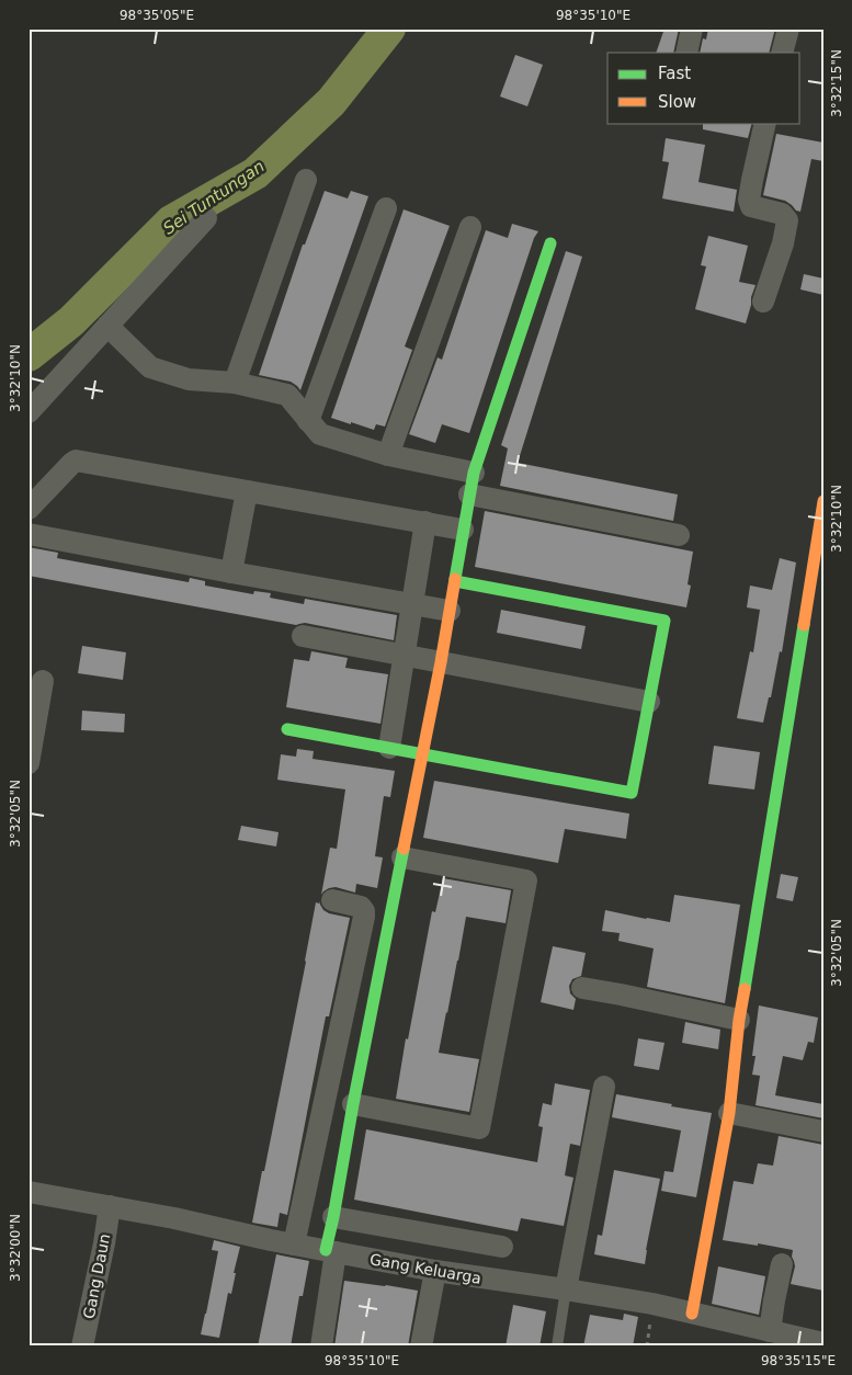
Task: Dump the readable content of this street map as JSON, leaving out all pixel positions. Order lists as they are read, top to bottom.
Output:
{
  "streets": {
    "street": ["Gang Keluarga", "Gang Daun"]
  },
  "crossings": [
    ["Gang Keluarga", "Gang Daun"]
  ],
  "water": ["Sei Tuntungan"],
  "legend": ["Fast", "Slow"],
  "coordinates": [
    "98°35'05\"E",
    "98°35'10\"E",
    "3°32'15\"N",
    "3°32'10\"N",
    "3°32'05\"N",
    "3°32'00\"N",
    "98°35'15\"E"
  ]
}
